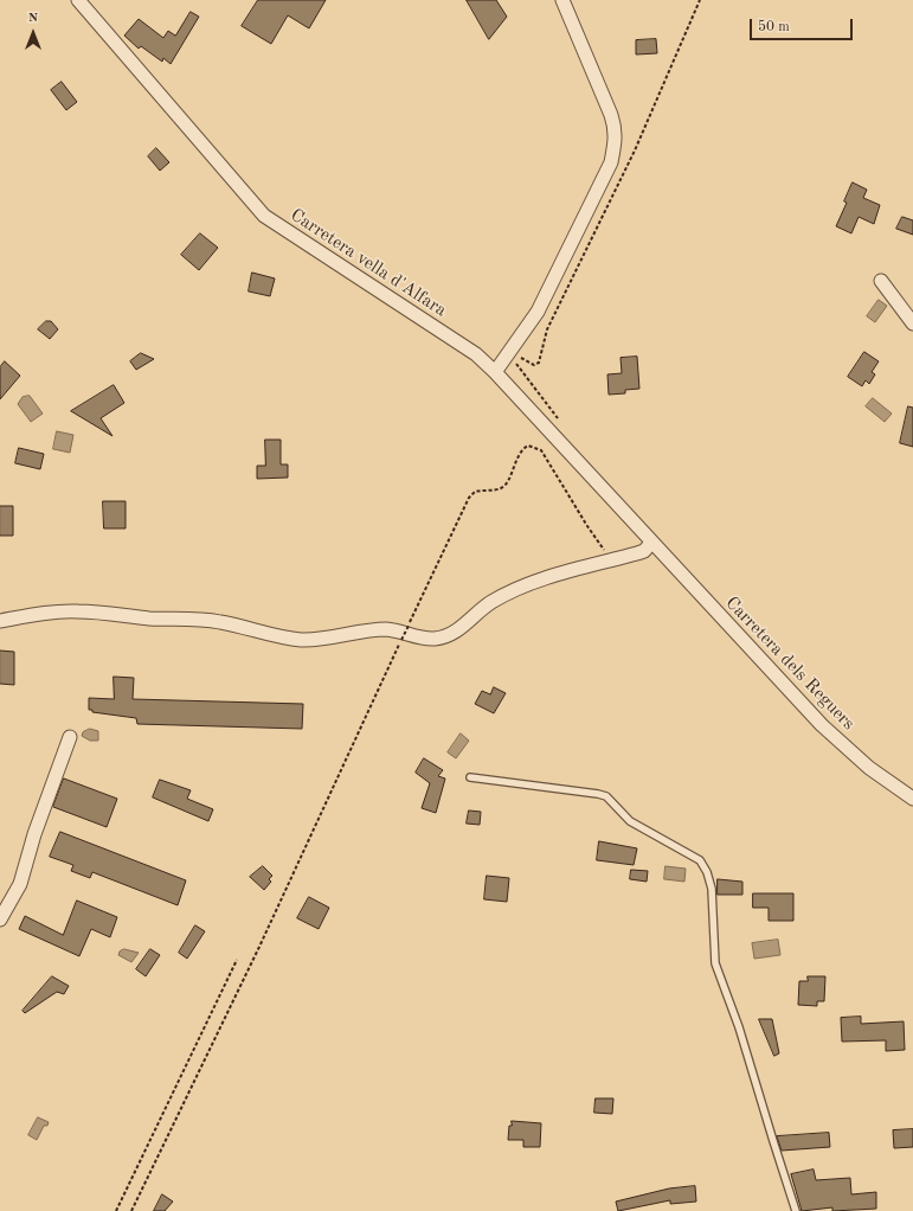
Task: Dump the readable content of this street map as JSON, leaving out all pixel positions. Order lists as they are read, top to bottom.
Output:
{
  "streets": {
    "street": ["Carretera vella d'Alfara", "Carretera dels Reguers"]
  },
  "crossings": [
    ["Carretera vella d'Alfara", "Carretera dels Reguers"]
  ],
  "scale_bar": "50 m",
  "north": "top"
}
